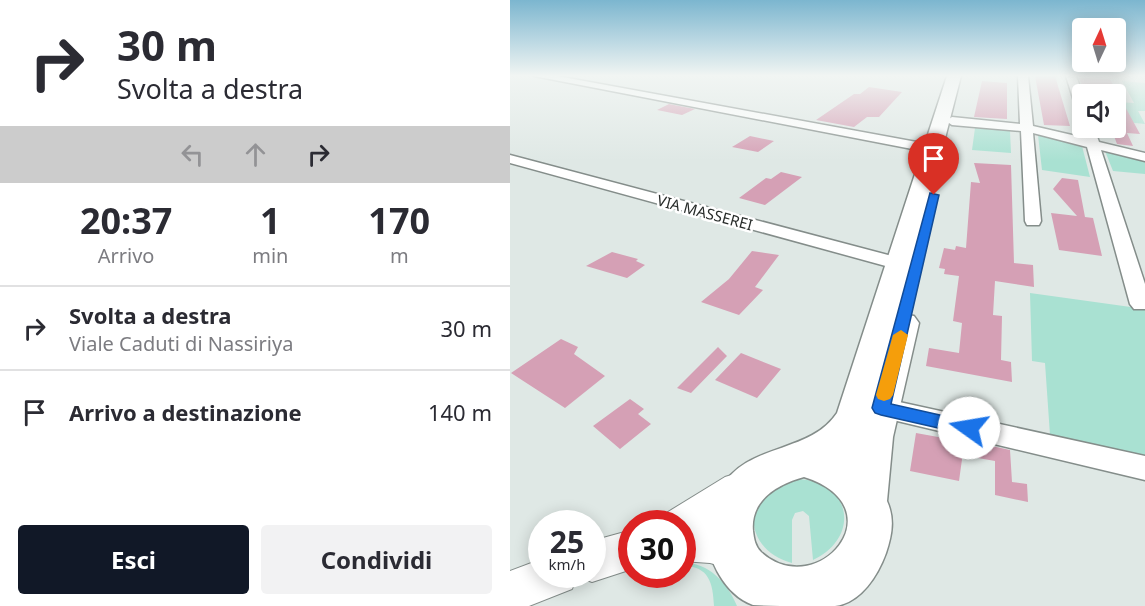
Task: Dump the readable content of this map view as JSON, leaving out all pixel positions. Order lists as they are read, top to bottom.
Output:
{
  "streets": {
    "street": ["VIA MASSEREI"]
  },
  "north": "top",
  "page": {
    "turn": ["30 m", "Svolta a destra"],
    "eta": [
      "20:37",
      "Arrivo",
      "1",
      "min",
      "170",
      "m"
    ],
    "list": [
      {
        "name": "Svolta a destra",
        "note": "Viale Caduti di Nassiriya",
        "value": "30 m"
      },
      {
        "name": "Arrivo a destinazione",
        "value": "140 m"
      }
    ],
    "speed": "25 km/h",
    "limit": "30",
    "buttons": ["Esci", "Condividi"]
  }
}
